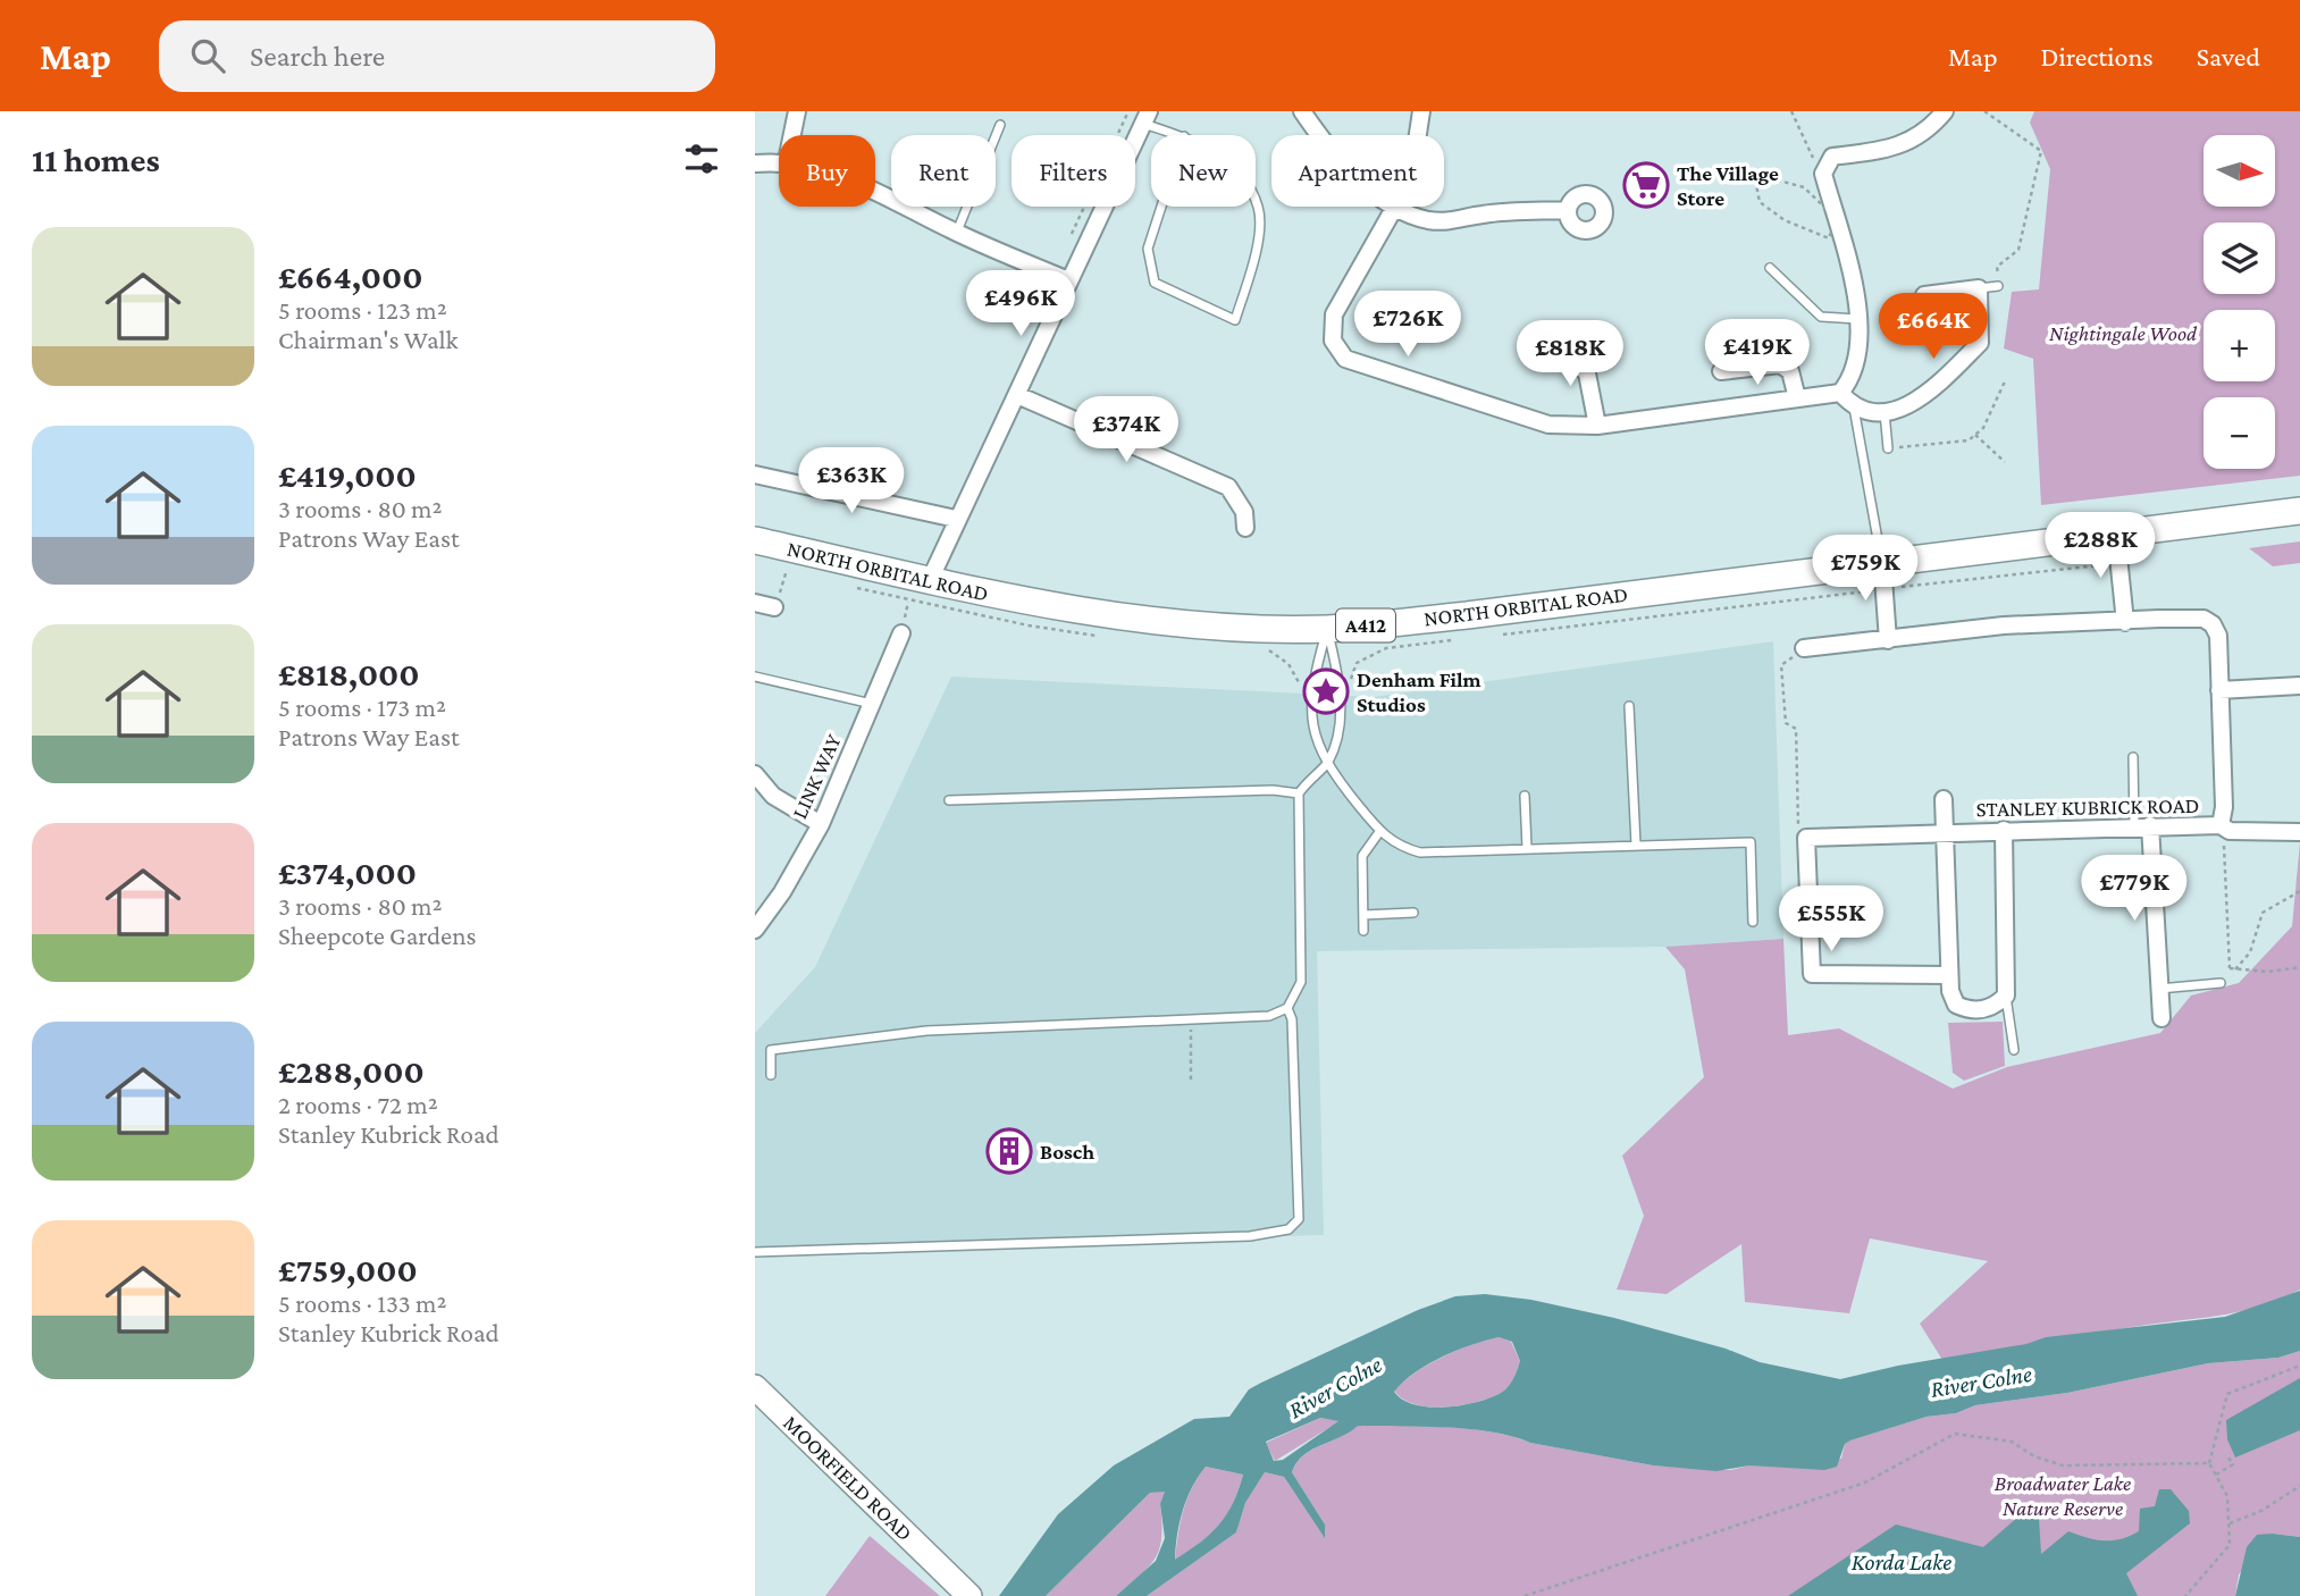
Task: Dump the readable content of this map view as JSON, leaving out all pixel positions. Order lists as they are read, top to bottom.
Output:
{
  "streets": {
    "main road": ["NORTH ORBITAL ROAD", "A412"],
    "street": ["LINK WAY", "STANLEY KUBRICK ROAD", "MOORFIELD ROAD"]
  },
  "water": ["River Colne", "Korda Lake"],
  "parks": ["Nightingale Wood", "Broadwater Lake Nature Reserve"],
  "places": {
    "supermarket": ["The Village Store"],
    "place": ["Denham Film Studios"],
    "building": ["Bosch"]
  },
  "north": "right",
  "page": {
    "header": "Map",
    "search": "Search here",
    "nav": ["Map", "Directions", "Saved"],
    "heading": "11 homes",
    "map_buttons": ["+", "−"],
    "chip": [
      "Buy",
      "Rent",
      "Filters",
      "New",
      "Apartment"
    ],
    "list": [
      {
        "name": "£664,000",
        "note": "5 rooms · 123 m² · Chairman's Walk"
      },
      {
        "name": "£419,000",
        "note": "3 rooms · 80 m² · Patrons Way East"
      },
      {
        "name": "£818,000",
        "note": "5 rooms · 173 m² · Patrons Way East"
      },
      {
        "name": "£374,000",
        "note": "3 rooms · 80 m² · Sheepcote Gardens"
      },
      {
        "name": "£288,000",
        "note": "2 rooms · 72 m² · Stanley Kubrick Road"
      },
      {
        "name": "£759,000",
        "note": "5 rooms · 133 m² · Stanley Kubrick Road"
      }
    ],
    "price": [
      "£496K",
      "£726K",
      "£664K",
      "£419K",
      "£818K",
      "£374K",
      "£363K",
      "£288K",
      "£759K",
      "£779K",
      "£555K"
    ]
  }
}
